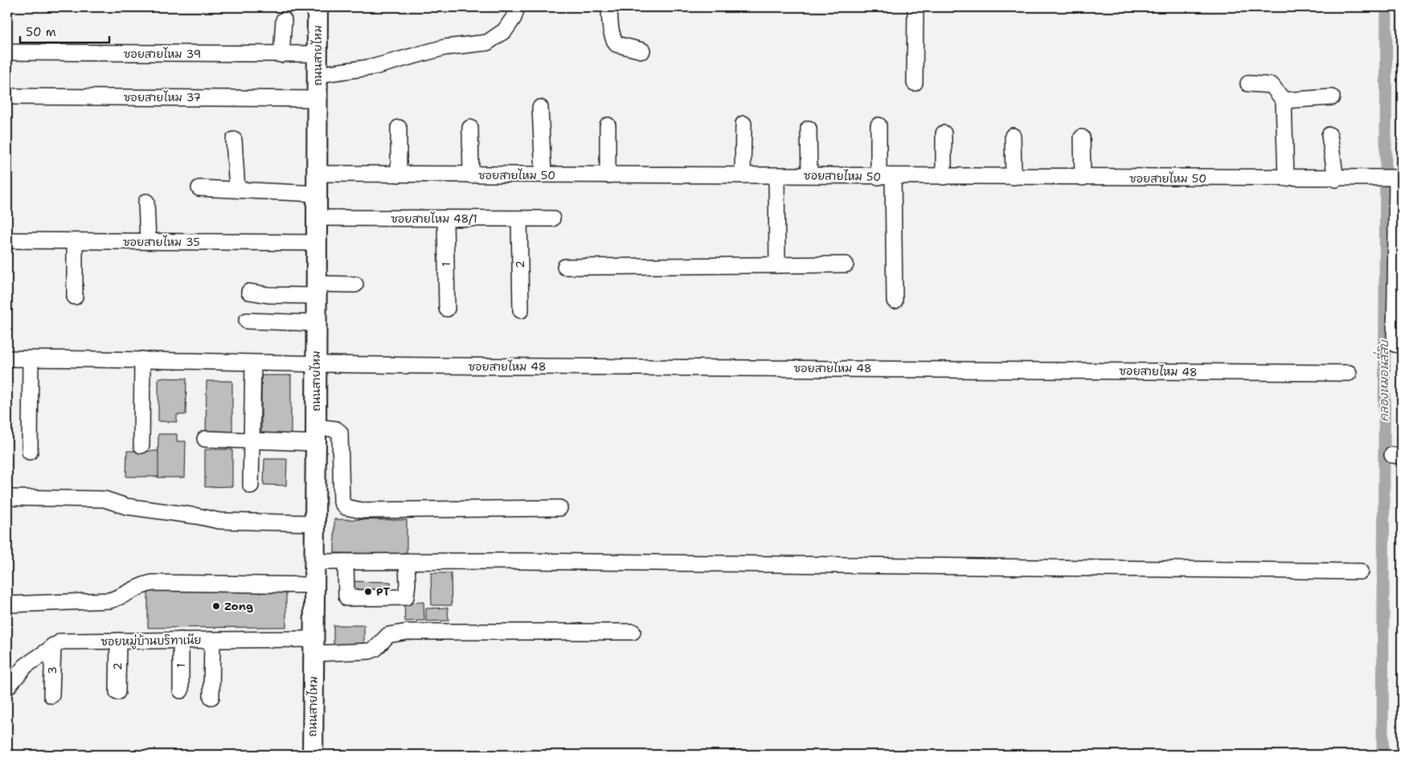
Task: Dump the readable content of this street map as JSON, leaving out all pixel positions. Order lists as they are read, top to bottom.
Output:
{
  "streets": {
    "main road": ["ถนนสายไหม"],
    "street": [
      "ซอยสายไหม 39",
      "ซอยสายไหม 37",
      "ซอยสายไหม 50",
      "ซอยสายไหม 48/1",
      "ซอยสายไหม 35",
      "1",
      "2",
      "ซอยสายไหม 48",
      "ซอยหมู่บ้านบริทาเนีย",
      "3"
    ]
  },
  "crossings": [
    ["ซอยสายไหม 39", "ถนนสายไหม"],
    ["ถนนสายไหม", "ซอยสายไหม 37"],
    ["ถนนสายไหม", "ซอยสายไหม 50"],
    ["ถนนสายไหม", "ซอยสายไหม 48/1"],
    ["ถนนสายไหม", "ซอยสายไหม 35"],
    ["ถนนสายไหม", "ซอยสายไหม 48"],
    ["ถนนสายไหม", "ซอยหมู่บ้านบริทาเนีย"],
    ["ซอยสายไหม 48/1", "1"],
    ["ซอยสายไหม 48/1", "2"],
    ["1", "ซอยหมู่บ้านบริทาเนีย"],
    ["2", "ซอยหมู่บ้านบริทาเนีย"],
    ["ซอยหมู่บ้านบริทาเนีย", "3"]
  ],
  "water": ["คลองหมอนสี่สิบ"],
  "places": ["PT", "Zong"],
  "scale_bar": "50 m"
}
